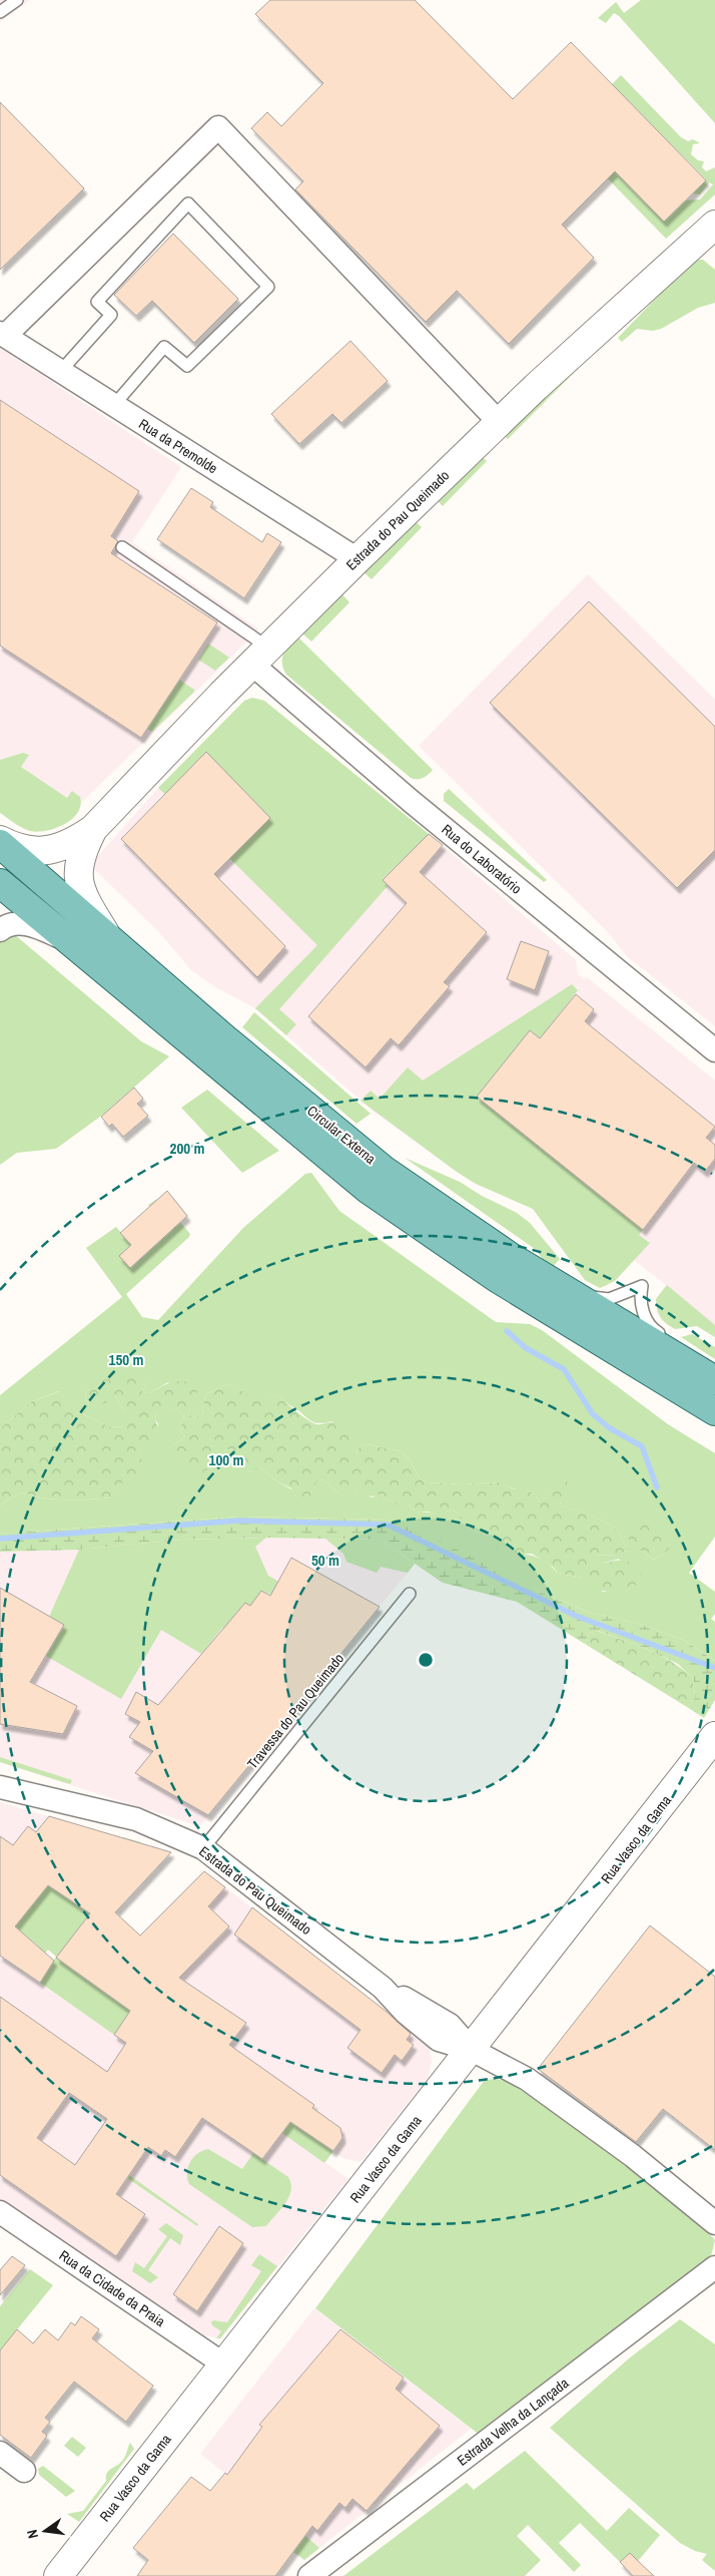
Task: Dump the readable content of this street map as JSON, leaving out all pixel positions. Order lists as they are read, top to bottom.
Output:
{
  "streets": {
    "main road": ["Circular Externa"],
    "street": [
      "Rua da Premolde",
      "Estrada do Pau Queimado",
      "Rua do Laboratório",
      "Rua Vasco da Gama",
      "Rua da Cidade da Praia",
      "Estrada Velha da Lançada"
    ],
    "lane": ["Travessa do Pau Queimado"]
  },
  "crossings": [
    ["Rua da Premolde", "Estrada do Pau Queimado"],
    ["Estrada do Pau Queimado", "Rua do Laboratório"],
    ["Estrada do Pau Queimado", "Travessa do Pau Queimado"],
    ["Estrada do Pau Queimado", "Rua Vasco da Gama"],
    ["Rua Vasco da Gama", "Rua da Cidade da Praia"]
  ],
  "north": "left",
  "rings": [
    "200 m",
    "150 m",
    "100 m",
    "50 m"
  ]
}
